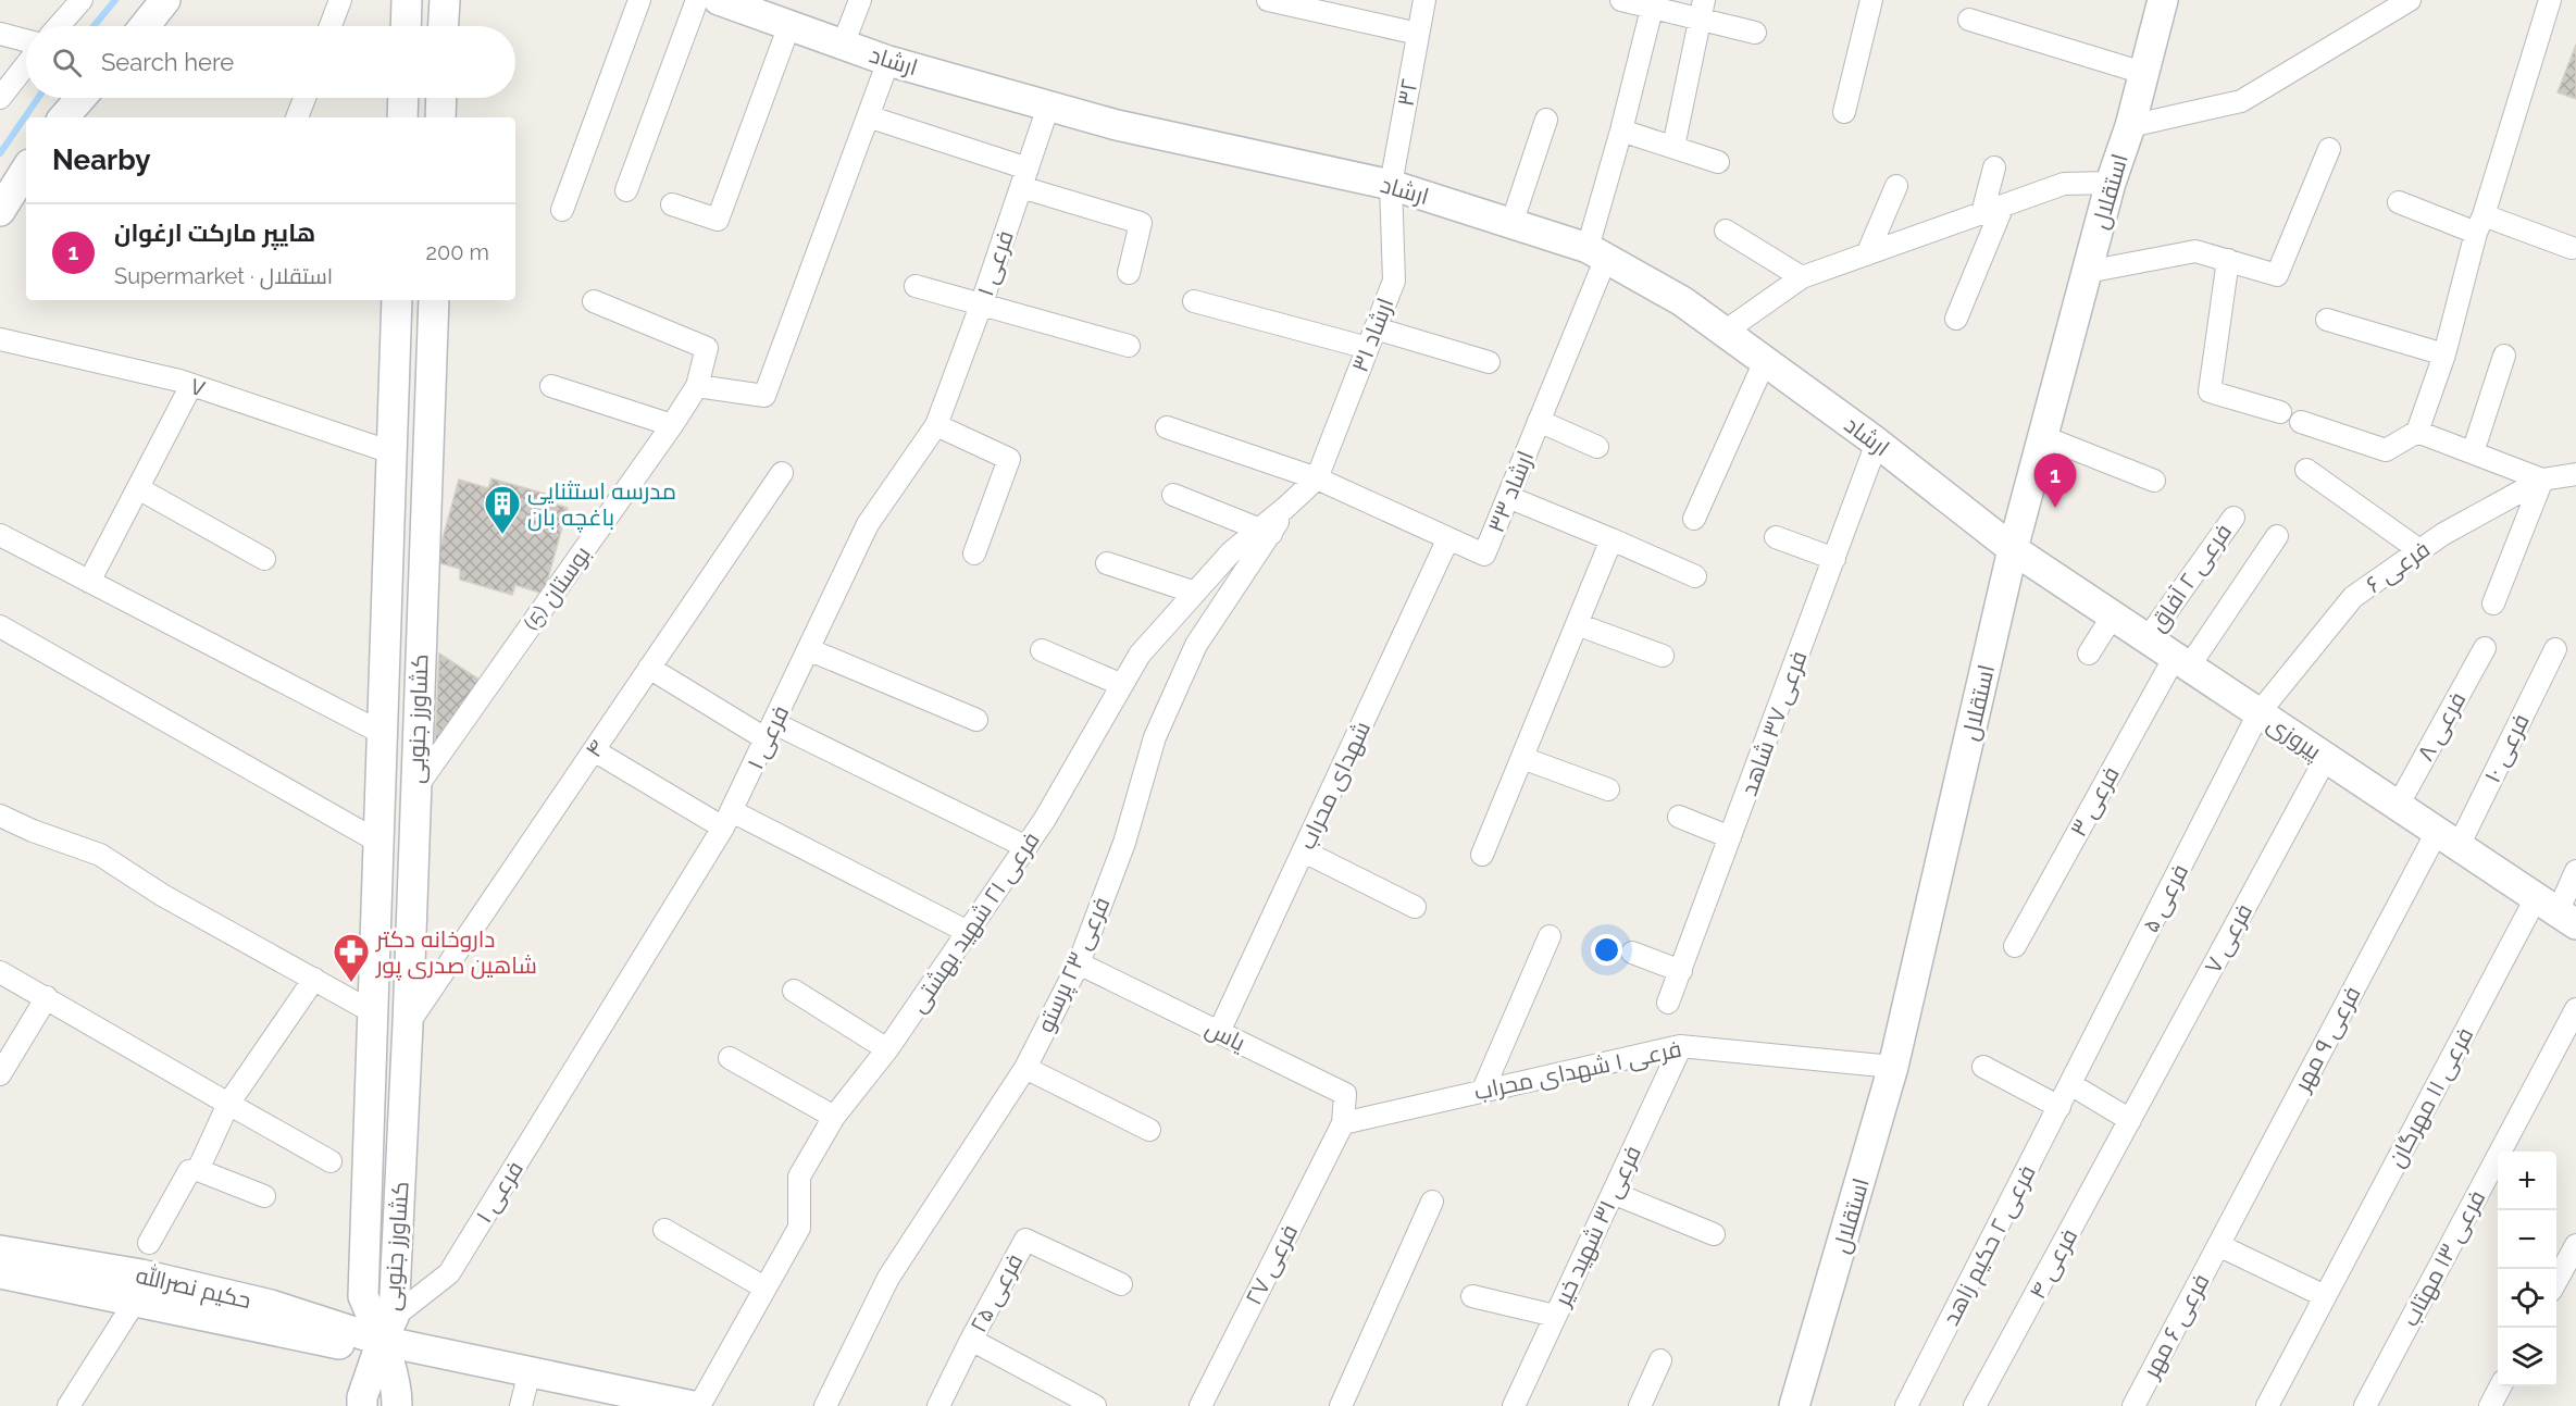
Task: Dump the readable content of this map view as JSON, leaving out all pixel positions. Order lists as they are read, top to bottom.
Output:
{
  "streets": {
    "street": [
      "ارشاد",
      "۳۲",
      "استقلال",
      "فرعی ۱",
      "ارشاد ۳۱",
      "۷",
      "ارشاد ۳۳",
      "فرعی ۶",
      "فرعی ۲ آفاق",
      "بوستان (5)",
      "کشاورز جنوبی",
      "فرعی ۳۷ شاهد",
      "فرعی ۸",
      "پیروزی",
      "۴",
      "فرعی ۱۰",
      "شهدای محراب",
      "فرعی ۳",
      "فرعی ۵",
      "فرعی ۲۱ شهید بهشتی",
      "فرعی ۷",
      "فرعی ۲۳ پرستو",
      "یاس",
      "فرعی ۹ مهر",
      "فرعی ۱ شهدای محراب",
      "فرعی ۱۱ مهرگان",
      "فرعی ۳۱ شهید خیر",
      "فرعی ۲ حکیم زاهد",
      "فرعی ۱۳ مهتاب",
      "فرعی ۴",
      "فرعی ۲۷",
      "حکیم نصرالله",
      "فرعی ۲۵",
      "فرعی ۶ مهر"
    ]
  },
  "crossings": [
    ["ارشاد", "۳۲"],
    ["ارشاد", "استقلال"],
    ["ارشاد", "فرعی ۱"],
    ["ارشاد", "ارشاد ۳۱"],
    ["ارشاد", "ارشاد ۳۳"],
    ["ارشاد", "فرعی ۳۷ شاهد"],
    ["ارشاد", "پیروزی"],
    ["۳۲", "ارشاد ۳۱"],
    ["استقلال", "پیروزی"],
    ["استقلال", "فرعی ۱ شهدای محراب"],
    ["فرعی ۱", "کشاورز جنوبی"],
    ["فرعی ۱", "حکیم نصرالله"],
    ["ارشاد ۳۱", "ارشاد ۳۳"],
    ["ارشاد ۳۱", "فرعی ۲۱ شهید بهشتی"],
    ["۷", "کشاورز جنوبی"],
    ["ارشاد ۳۳", "شهدای محراب"],
    ["ارشاد ۳۳", "فرعی ۲۱ شهید بهشتی"],
    ["فرعی ۶", "پیروزی"],
    ["فرعی ۶", "فرعی ۵"],
    ["فرعی ۲ آفاق", "پیروزی"],
    ["بوستان (5)", "کشاورز جنوبی"],
    ["کشاورز جنوبی", "۴"],
    ["کشاورز جنوبی", "حکیم نصرالله"],
    ["فرعی ۸", "پیروزی"],
    ["پیروزی", "فرعی ۱۰"],
    ["پیروزی", "فرعی ۳"],
    ["پیروزی", "فرعی ۵"],
    ["پیروزی", "فرعی ۷"],
    ["پیروزی", "فرعی ۹ مهر"],
    ["پیروزی", "فرعی ۱۱ مهرگان"],
    ["فرعی ۱۰", "فرعی ۹ مهر"],
    ["شهدای محراب", "یاس"],
    ["فرعی ۵", "فرعی ۲ حکیم زاهد"],
    ["فرعی ۲۱ شهید بهشتی", "فرعی ۲۳ پرستو"],
    ["فرعی ۷", "فرعی ۴"],
    ["فرعی ۲۳ پرستو", "یاس"],
    ["یاس", "فرعی ۱ شهدای محراب"],
    ["یاس", "فرعی ۲۷"],
    ["فرعی ۹ مهر", "فرعی ۶ مهر"],
    ["فرعی ۱ شهدای محراب", "فرعی ۳۱ شهید خیر"],
    ["فرعی ۱ شهدای محراب", "فرعی ۲۷"]
  ],
  "places": {
    "building": ["مدرسه استثنایی باغچه بان"],
    "pharmacy": ["داروخانه دکتر شاهین صدری پور"]
  },
  "page": {
    "search": "Search here",
    "heading": "Nearby",
    "list": [
      {
        "mark": "1",
        "name": "هایپر مارکت ارغوان",
        "note": "Supermarket · استقلال",
        "value": "200 m"
      }
    ],
    "pins": "1",
    "map_buttons": ["+", "−"]
  }
}
